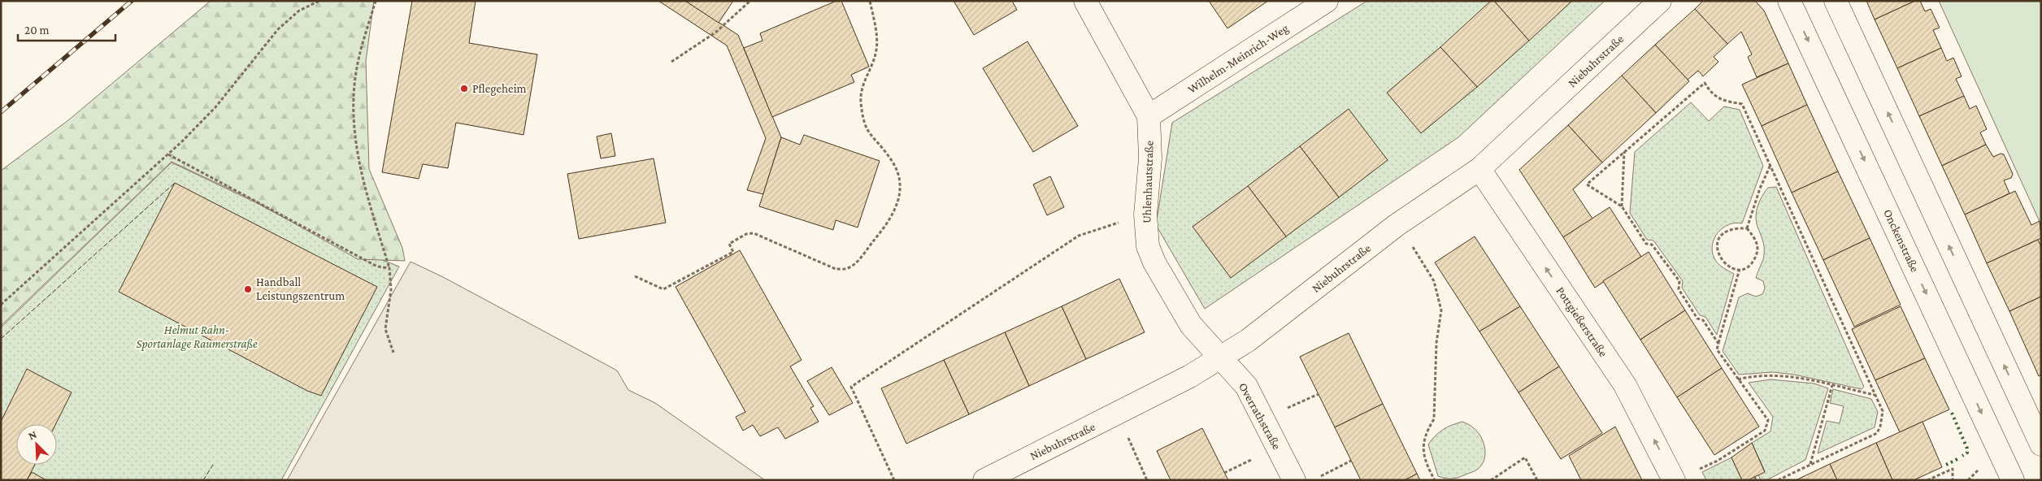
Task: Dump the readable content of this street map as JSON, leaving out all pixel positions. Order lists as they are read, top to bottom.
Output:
{
  "streets": {
    "street": [
      "Wilhelm-Meinrich-Weg",
      "Niebuhrstraße",
      "Uhlenhautstraße",
      "Onckenstraße",
      "Pottgießerstraße",
      "Overrathstraße"
    ]
  },
  "crossings": [
    ["Wilhelm-Meinrich-Weg", "Uhlenhautstraße"],
    ["Niebuhrstraße", "Uhlenhautstraße"],
    ["Niebuhrstraße", "Pottgießerstraße"],
    ["Niebuhrstraße", "Overrathstraße"],
    ["Uhlenhautstraße", "Overrathstraße"]
  ],
  "one_way": ["Pottgießerstraße"],
  "parks": ["Helmut Rahn- Sportanlage Raumerstraße"],
  "places": ["Pflegeheim", "Handball Leistungszentrum"],
  "scale_bar": "20 m",
  "north": "top left"
}
